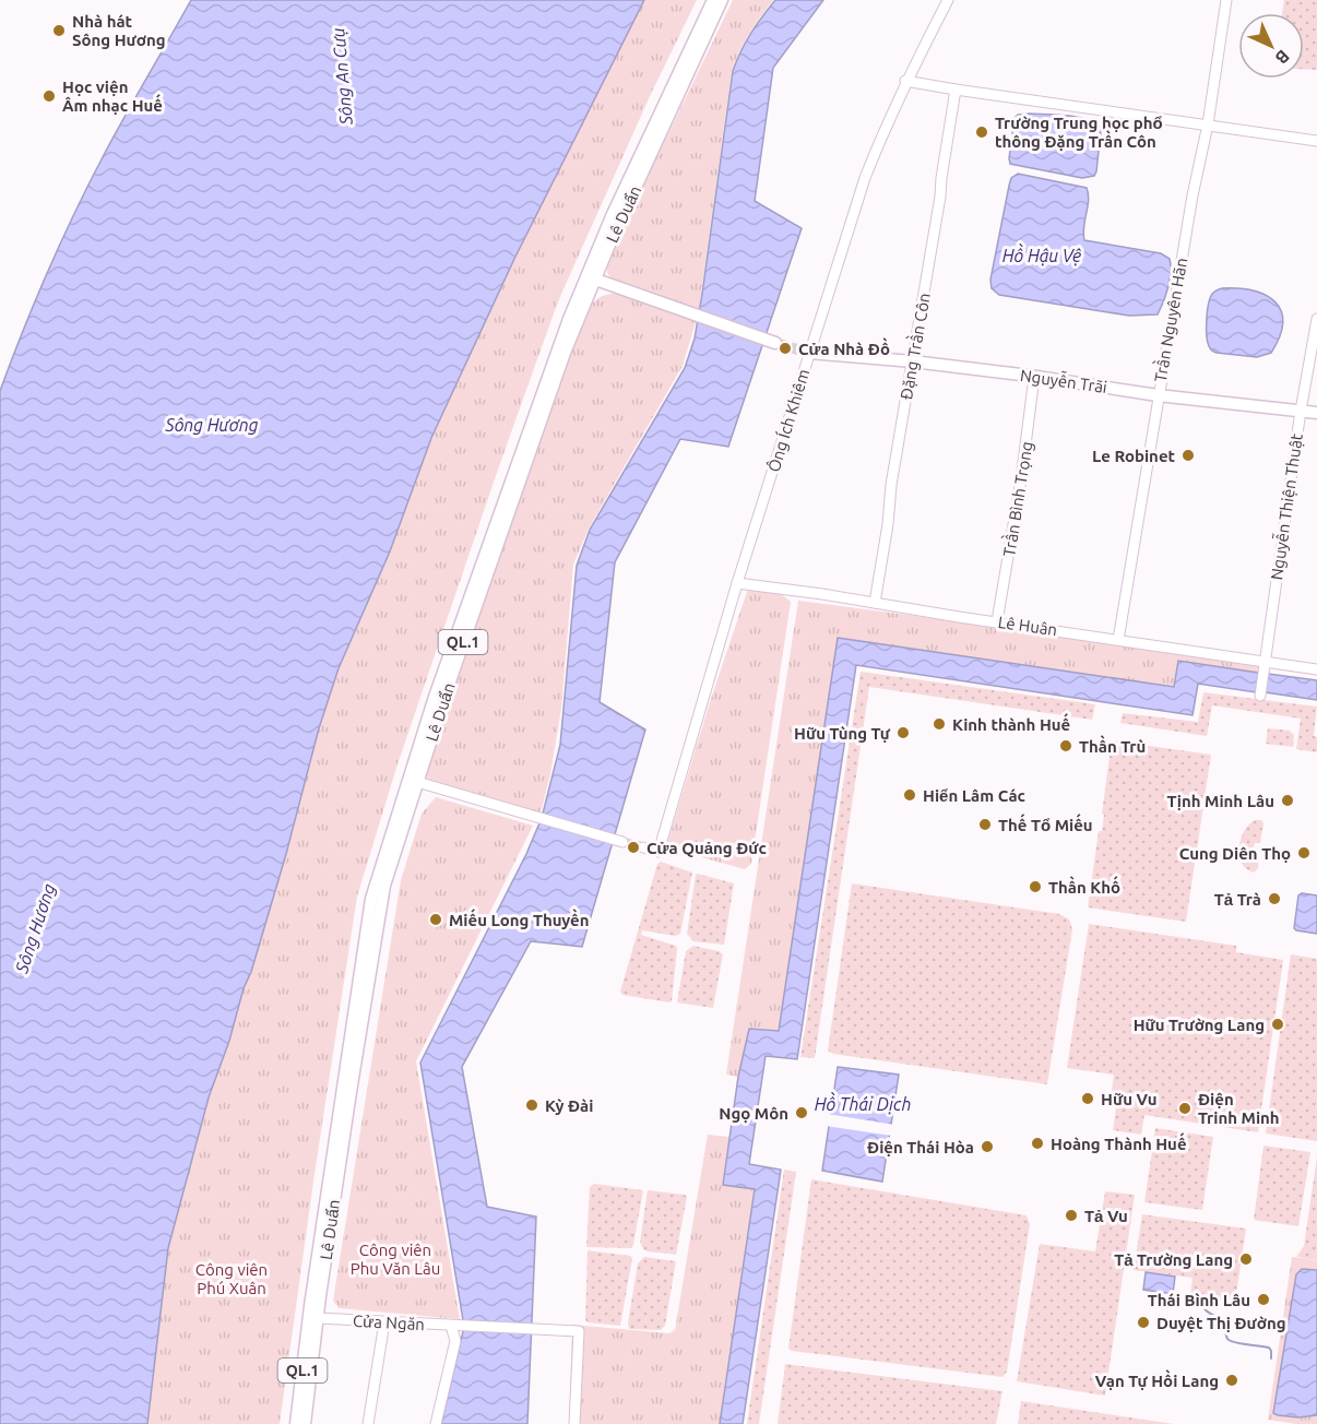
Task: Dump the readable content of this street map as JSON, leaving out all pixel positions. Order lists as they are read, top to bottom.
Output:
{
  "streets": {
    "main road": ["Lê Duẩn", "Nguyễn Trãi", "QL.1"],
    "street": [
      "Trần Nguyên Hãn",
      "Đặng Trần Côn",
      "Ông Ích Khiêm",
      "Trần Bình Trọng",
      "Nguyễn Thiện Thuật",
      "Lê Huân",
      "Cửa Ngăn"
    ]
  },
  "crossings": [
    ["Lê Duẩn", "Cửa Ngăn"],
    ["Trần Nguyên Hãn", "Nguyễn Trãi"],
    ["Trần Nguyên Hãn", "Lê Huân"],
    ["Đặng Trần Côn", "Nguyễn Trãi"],
    ["Đặng Trần Côn", "Lê Huân"],
    ["Nguyễn Trãi", "Ông Ích Khiêm"],
    ["Nguyễn Trãi", "Trần Bình Trọng"],
    ["Nguyễn Trãi", "Nguyễn Thiện Thuật"],
    ["Ông Ích Khiêm", "Lê Huân"],
    ["Trần Bình Trọng", "Lê Huân"],
    ["Nguyễn Thiện Thuật", "Lê Huân"]
  ],
  "water": [
    "Sông An Cựu",
    "Hồ Hậu Vệ",
    "Sông Hương",
    "Hồ Thái Dịch"
  ],
  "parks": ["Công viên Phu Văn Lâu", "Công viên Phú Xuân"],
  "places": [
    "Nhà hát Sông Hương",
    "Học viện Âm nhạc Huế",
    "Trường Trung học phổ thông Đặng Trần Côn",
    "Cửa Nhà Đồ",
    "Le Robinet",
    "Kinh thành Huế",
    "Hữu Tùng Tự",
    "Thần Trù",
    "Hiển Lâm Các",
    "Tịnh Minh Lâu",
    "Thế Tổ Miếu",
    "Cửa Quảng Đức",
    "Cung Diên Thọ",
    "Thần Khố",
    "Tả Trà",
    "Miếu Long Thuyền",
    "Hữu Trường Lang",
    "Hữu Vu",
    "Kỳ Đài",
    "Điện Trinh Minh",
    "Ngọ Môn",
    "Hoàng Thành Huế",
    "Điện Thái Hòa",
    "Tả Vu",
    "Tả Trường Lang",
    "Thái Bình Lâu",
    "Duyệt Thị Đường",
    "Vạn Tự Hồi Lang"
  ],
  "north": "bottom right"
}
